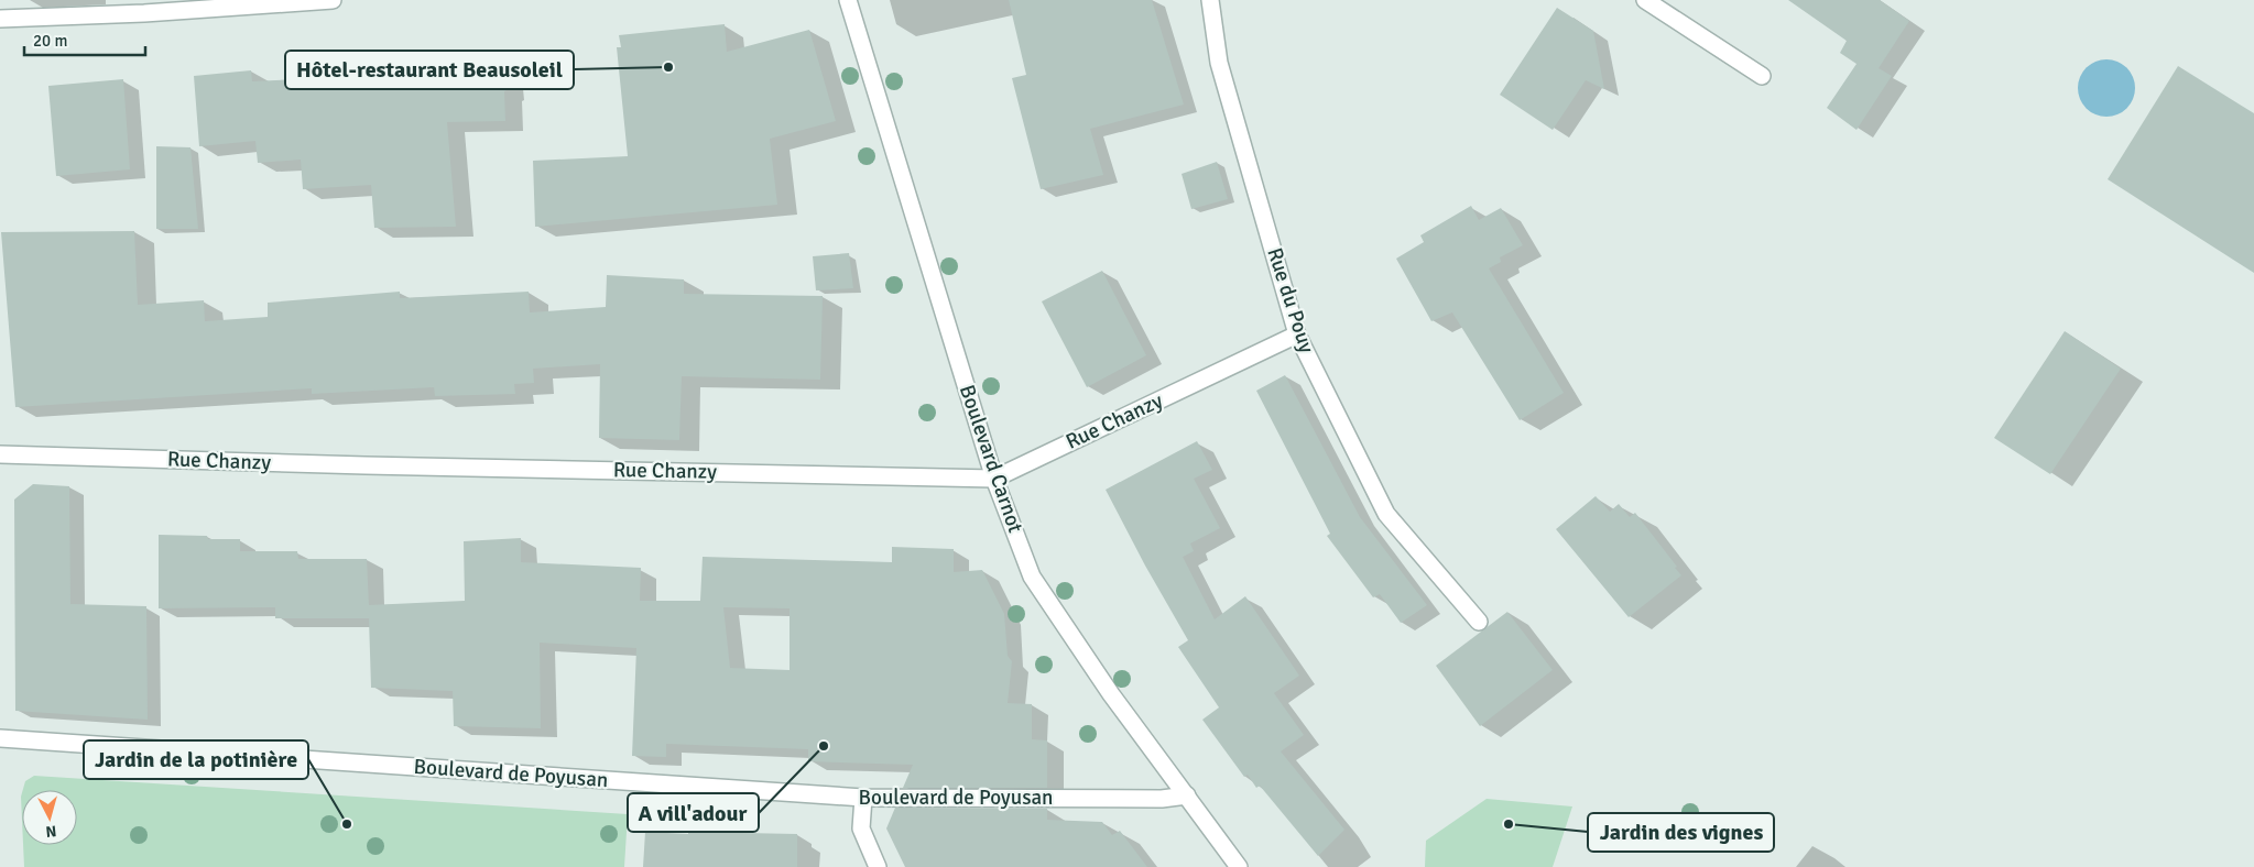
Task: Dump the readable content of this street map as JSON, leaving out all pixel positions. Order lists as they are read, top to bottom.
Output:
{
  "streets": {
    "street": [
      "Rue du Pouy",
      "Rue Chanzy",
      "Boulevard Carnot",
      "Boulevard de Poyusan"
    ]
  },
  "crossings": [
    ["Rue du Pouy", "Rue Chanzy"],
    ["Rue Chanzy", "Boulevard Carnot"],
    ["Boulevard Carnot", "Boulevard de Poyusan"]
  ],
  "places": [
    "Hôtel-restaurant Beausoleil",
    "A vill'adour",
    "Jardin de la potinière",
    "Jardin des vignes"
  ],
  "scale_bar": "20 m",
  "north": "bottom"
}
